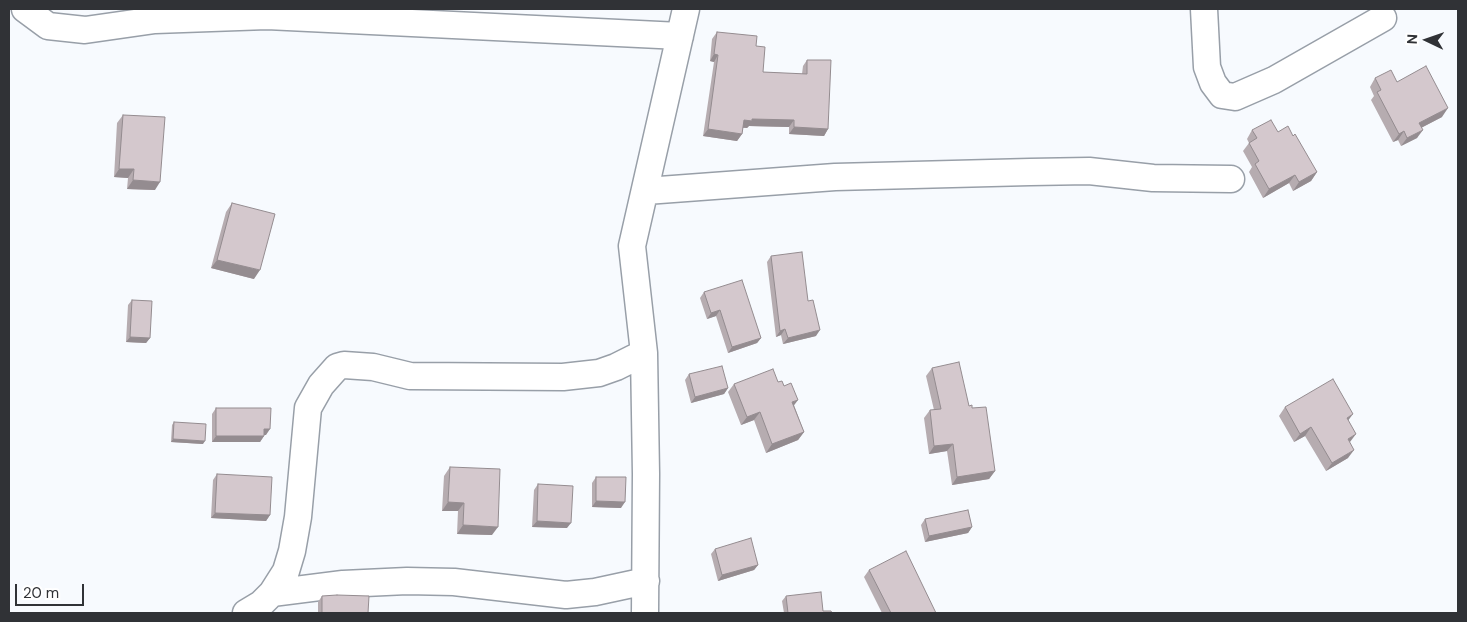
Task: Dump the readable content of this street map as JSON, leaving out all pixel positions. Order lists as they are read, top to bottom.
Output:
{
  "scale_bar": "20 m",
  "north": "left"
}
